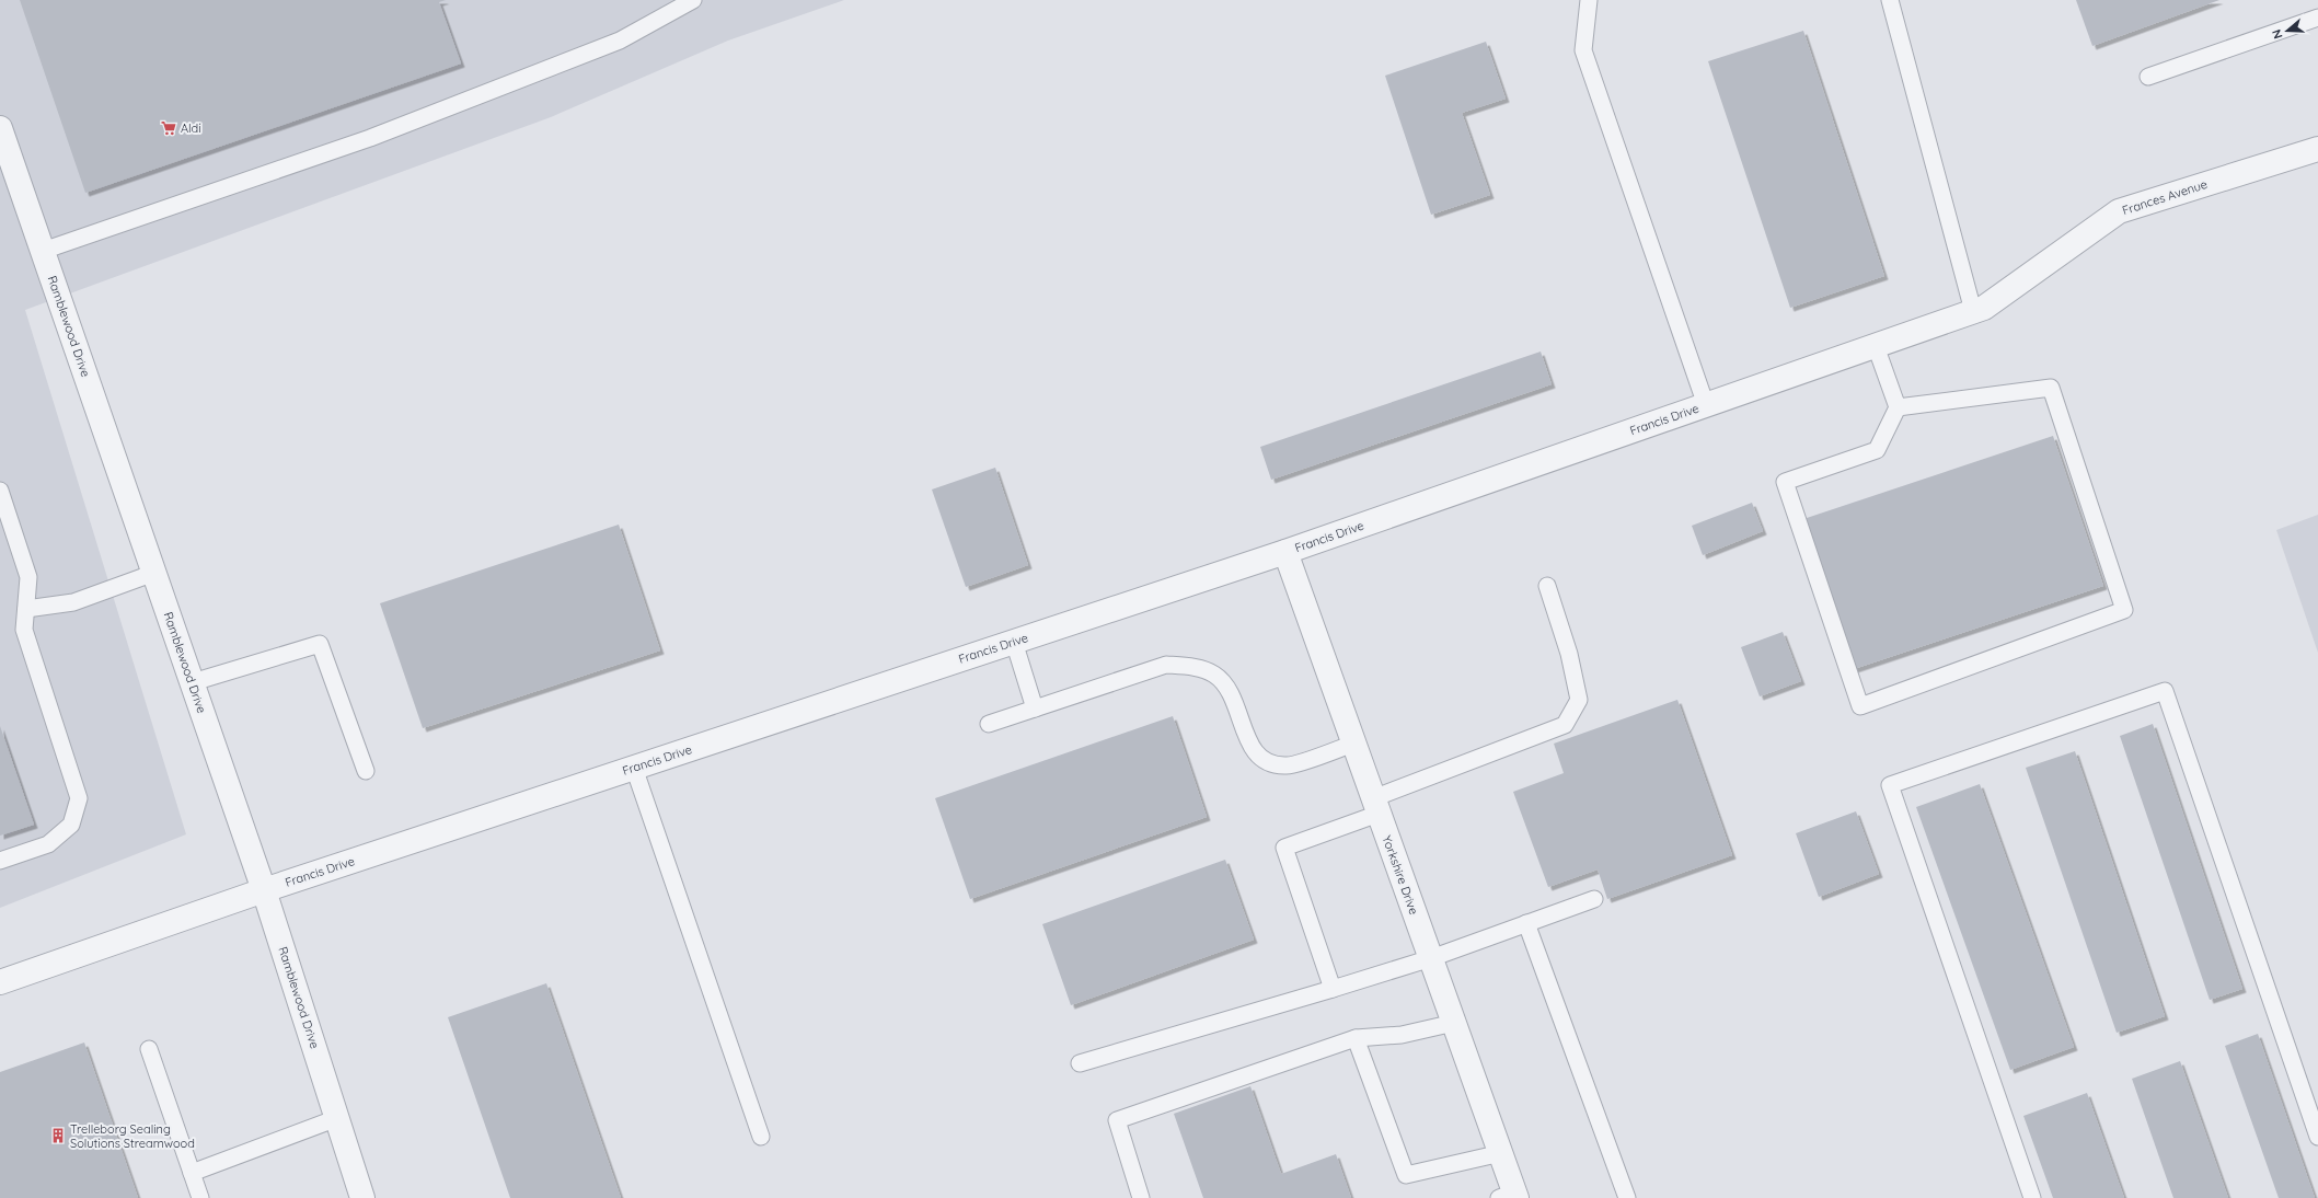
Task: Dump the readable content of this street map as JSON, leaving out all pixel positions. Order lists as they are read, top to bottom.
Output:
{
  "streets": {
    "street": [
      "Frances Avenue",
      "Ramblewood Drive",
      "Francis Drive",
      "Yorkshire Drive"
    ]
  },
  "crossings": [
    ["Frances Avenue", "Francis Drive"],
    ["Ramblewood Drive", "Francis Drive"],
    ["Francis Drive", "Yorkshire Drive"]
  ],
  "places": {
    "supermarket": ["Aldi"],
    "building": ["Trelleborg Sealing Solutions Streamwood"]
  },
  "north": "left"
}
